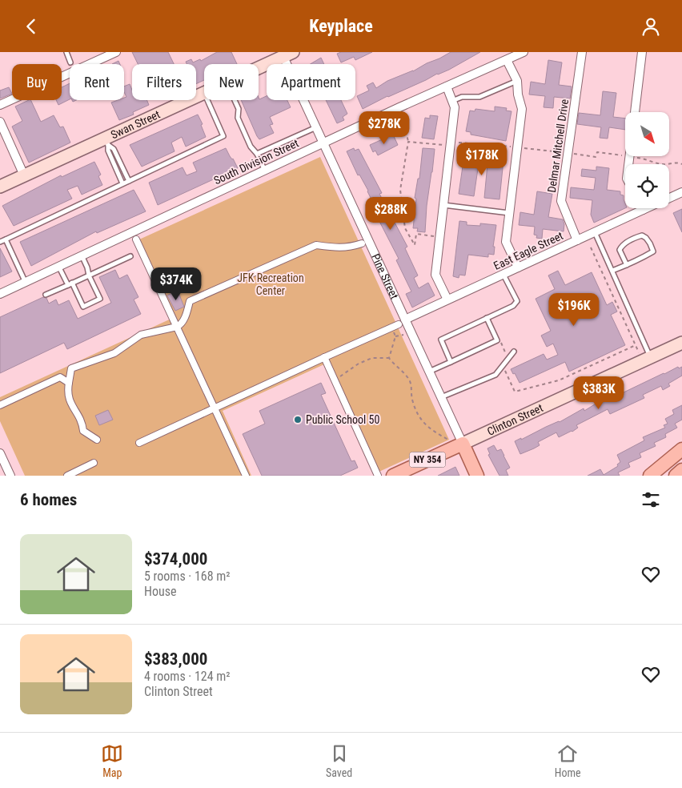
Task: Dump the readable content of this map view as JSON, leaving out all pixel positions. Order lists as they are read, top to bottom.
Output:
{
  "streets": {
    "main road": [
      "Swan Street",
      "Pine Street",
      "Clinton Street",
      "NY 354"
    ],
    "street": ["Delmar Mitchell Drive", "South Division Street", "East Eagle Street"]
  },
  "crossings": [
    ["Swan Street", "Pine Street"],
    ["Delmar Mitchell Drive", "East Eagle Street"],
    ["South Division Street", "Pine Street"],
    ["East Eagle Street", "Pine Street"],
    ["Pine Street", "Clinton Street"]
  ],
  "parks": ["JFK Recreation Center"],
  "places": ["Public School 50"],
  "north": "bottom right",
  "page": {
    "header": "Keyplace",
    "chip": [
      "Buy",
      "Rent",
      "Filters",
      "New",
      "Apartment"
    ],
    "price": [
      "$278K",
      "$178K",
      "$288K",
      "$374K",
      "$196K",
      "$383K"
    ],
    "heading": "6 homes",
    "list": [
      {
        "name": "$374,000",
        "note": "5 rooms · 168 m² · House"
      },
      {
        "name": "$383,000",
        "note": "4 rooms · 124 m² · Clinton Street"
      }
    ],
    "tabs": ["Map", "Saved", "Home"]
  }
}
